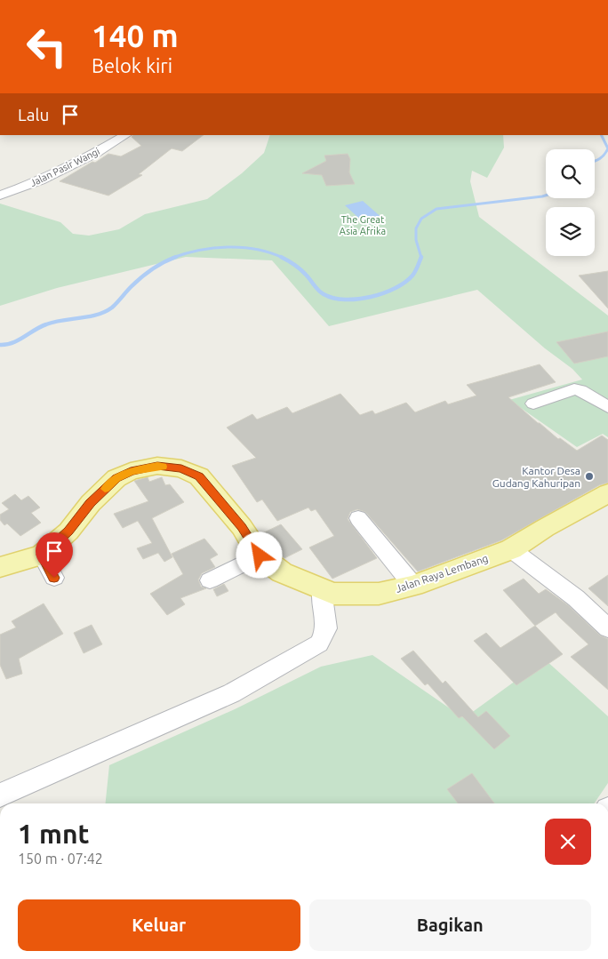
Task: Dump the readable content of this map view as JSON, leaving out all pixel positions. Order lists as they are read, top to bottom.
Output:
{
  "streets": {
    "main road": ["Jalan Raya Lembang"],
    "street": ["Jalan Pasir Wangi"]
  },
  "parks": ["The Great Asia Afrika"],
  "places": ["Kantor Desa Gudang Kahuripan"],
  "page": {
    "turn": ["140 m", "Belok kiri"],
    "then": "Lalu",
    "heading": ["1 mnt", "150 m · 07:42"],
    "buttons": ["Keluar", "Bagikan"]
  }
}
